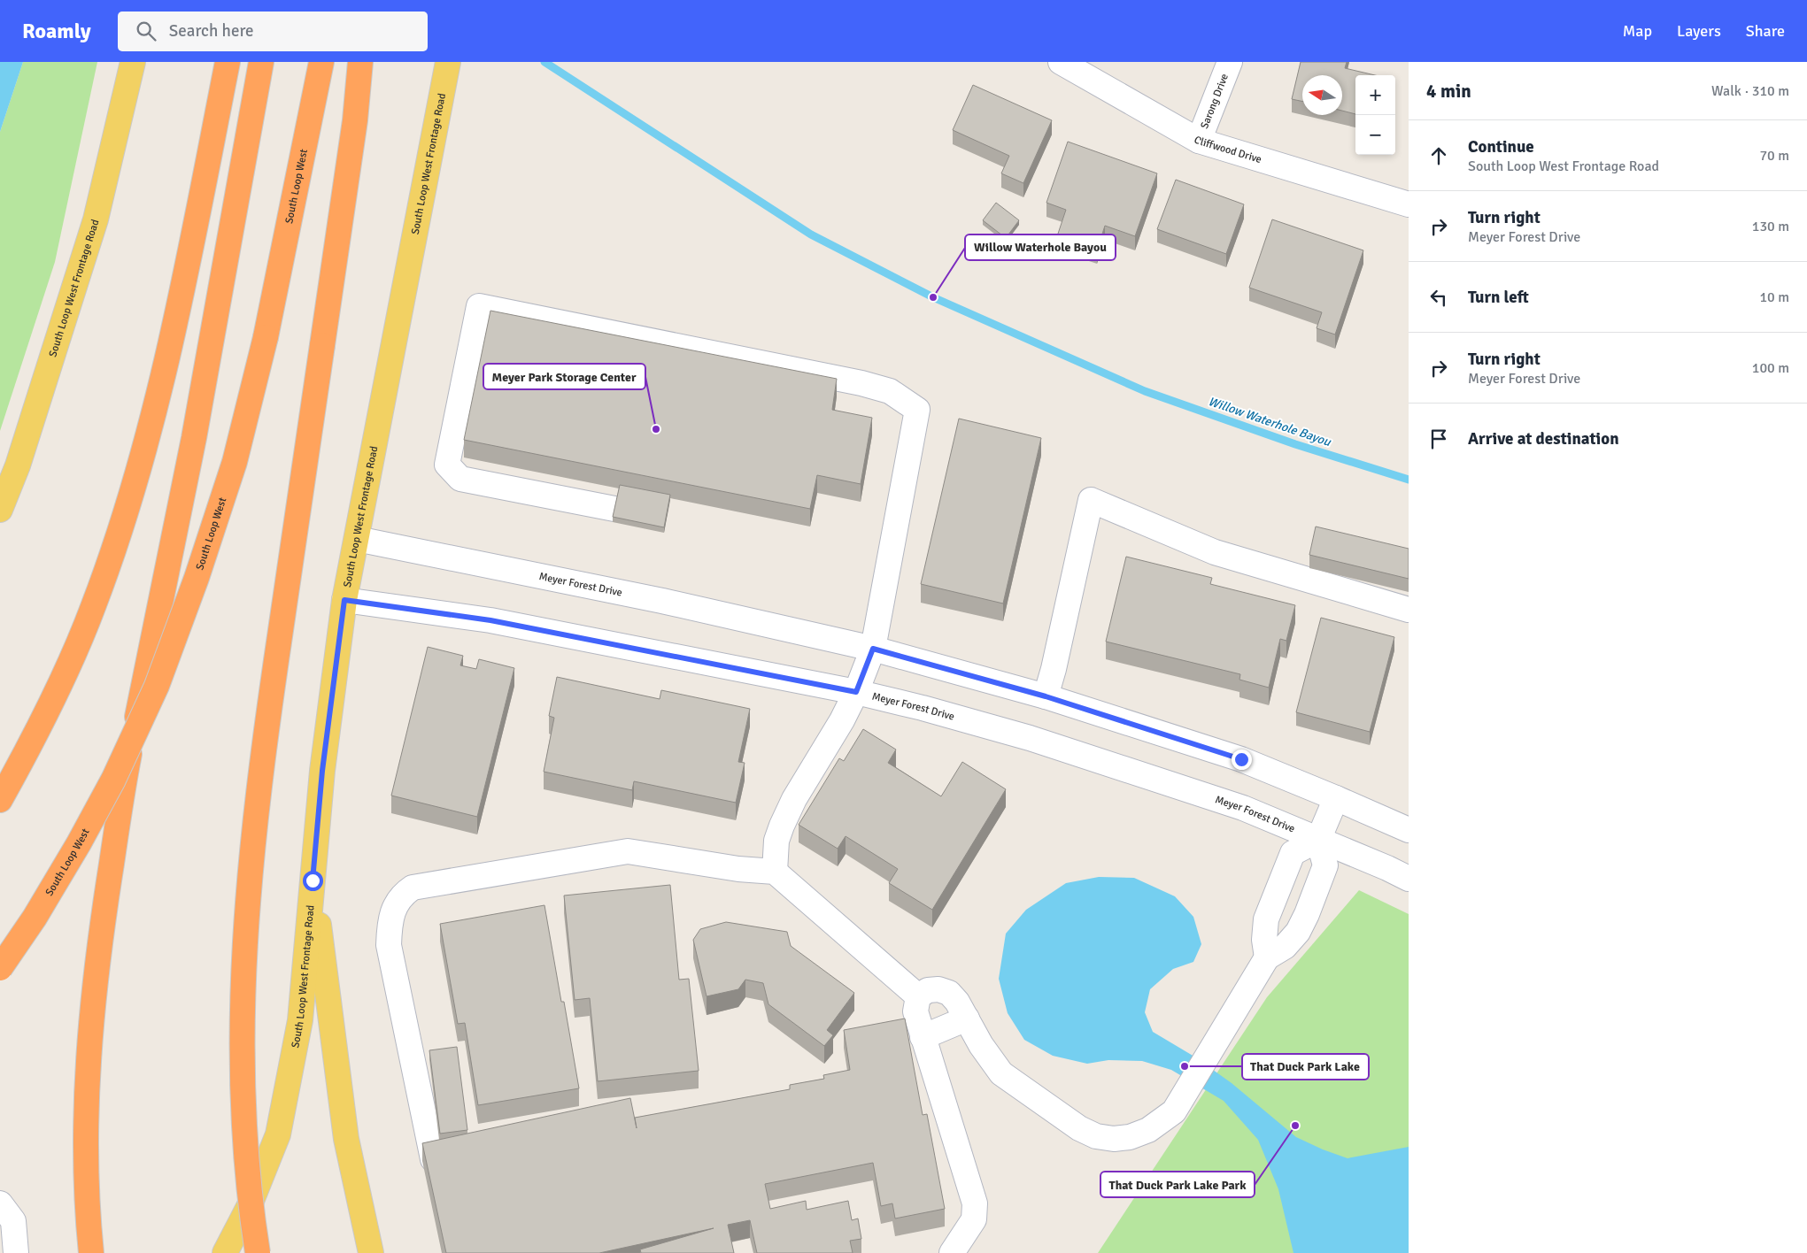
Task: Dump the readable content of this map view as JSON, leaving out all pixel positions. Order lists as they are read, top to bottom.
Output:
{
  "streets": {
    "highway": ["South Loop West"],
    "main road": ["South Loop West Frontage Road"],
    "street": ["Sarong Drive", "Cliffwood Drive", "Meyer Forest Drive"]
  },
  "crossings": [
    ["Sarong Drive", "Cliffwood Drive"],
    ["South Loop West Frontage Road", "Meyer Forest Drive"]
  ],
  "water": ["Willow Waterhole Bayou"],
  "places": [
    "Willow Waterhole Bayou",
    "Meyer Park Storage Center",
    "That Duck Park Lake",
    "That Duck Park Lake Park"
  ],
  "north": "left",
  "page": {
    "header": "Roamly",
    "search": "Search here",
    "nav": ["Map", "Layers", "Share"],
    "heading": ["4 min", "Walk · 310 m"],
    "map_buttons": ["+", "−"],
    "list": [
      ["Continue", "South Loop West Frontage Road", "70 m"],
      ["Turn right", "Meyer Forest Drive", "130 m"],
      ["Turn left", "10 m"],
      ["Turn right", "Meyer Forest Drive", "100 m"],
      "Arrive at destination"
    ]
  }
}
